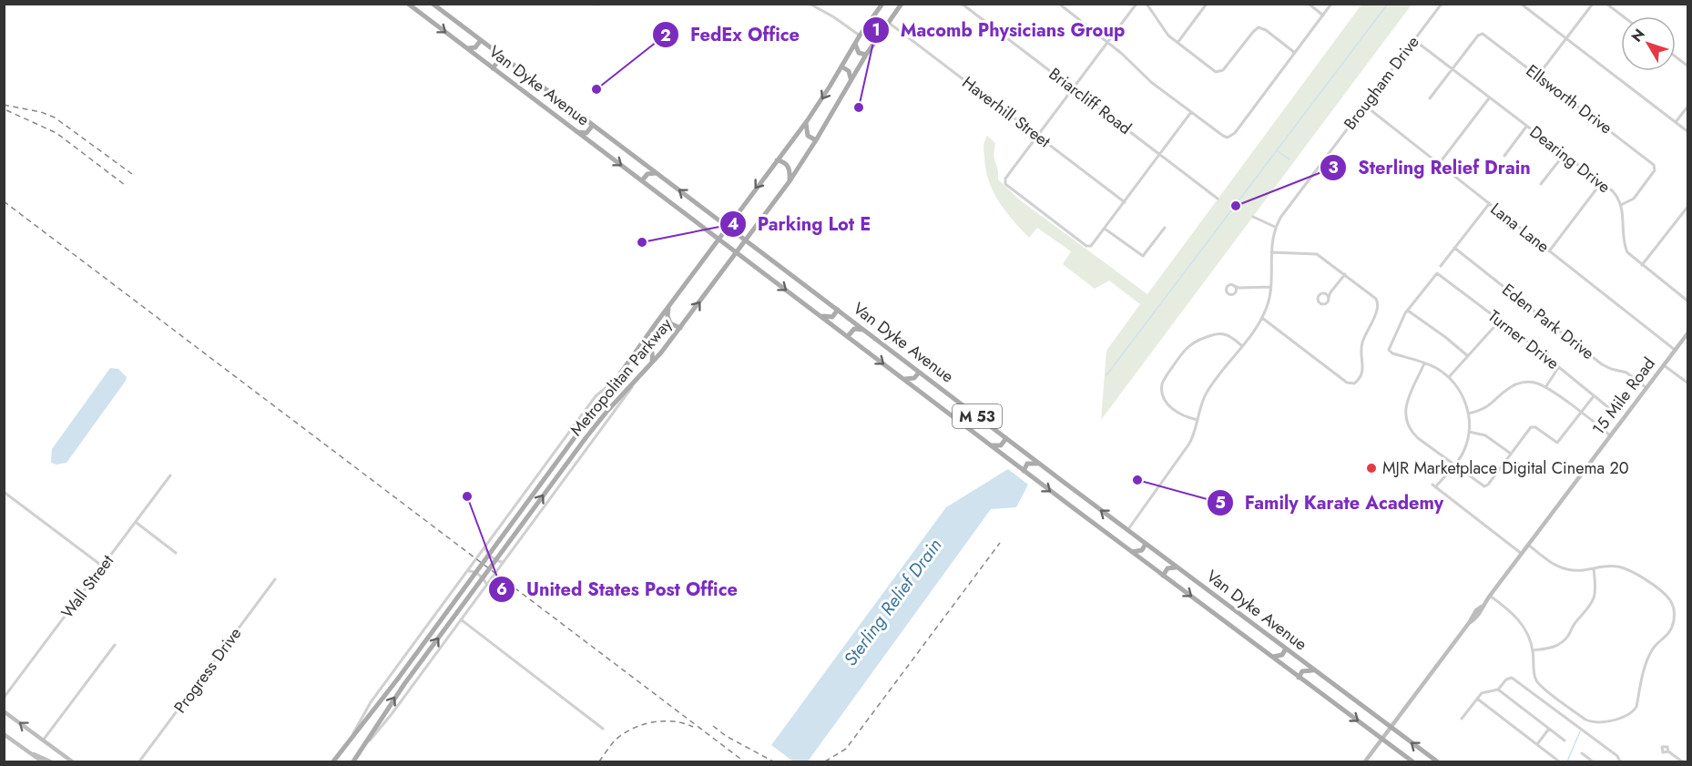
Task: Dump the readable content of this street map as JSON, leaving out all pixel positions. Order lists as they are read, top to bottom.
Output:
{
  "streets": {
    "main road": [
      "Van Dyke Avenue",
      "Metropolitan Parkway",
      "15 Mile Road",
      "M 53"
    ],
    "street": [
      "Brougham Drive",
      "Ellsworth Drive",
      "Briarcliff Road",
      "Haverhill Street",
      "Dearing Drive",
      "Lana Lane",
      "Eden Park Drive",
      "Turner Drive",
      "Wall Street",
      "Progress Drive"
    ]
  },
  "crossings": [
    ["Brougham Drive", "Van Dyke Avenue"],
    ["Brougham Drive", "Dearing Drive"],
    ["Brougham Drive", "Lana Lane"],
    ["Van Dyke Avenue", "Metropolitan Parkway"],
    ["Van Dyke Avenue", "15 Mile Road"],
    ["Ellsworth Drive", "Dearing Drive"],
    ["Haverhill Street", "Metropolitan Parkway"],
    ["Lana Lane", "15 Mile Road"],
    ["Eden Park Drive", "15 Mile Road"]
  ],
  "water": ["Sterling Relief Drain"],
  "places": [
    "FedEx Office",
    "Macomb Physicians Group",
    "Sterling Relief Drain",
    "Parking Lot E",
    "MJR Marketplace Digital Cinema 20",
    "Family Karate Academy",
    "United States Post Office"
  ],
  "north": "top left"
}
